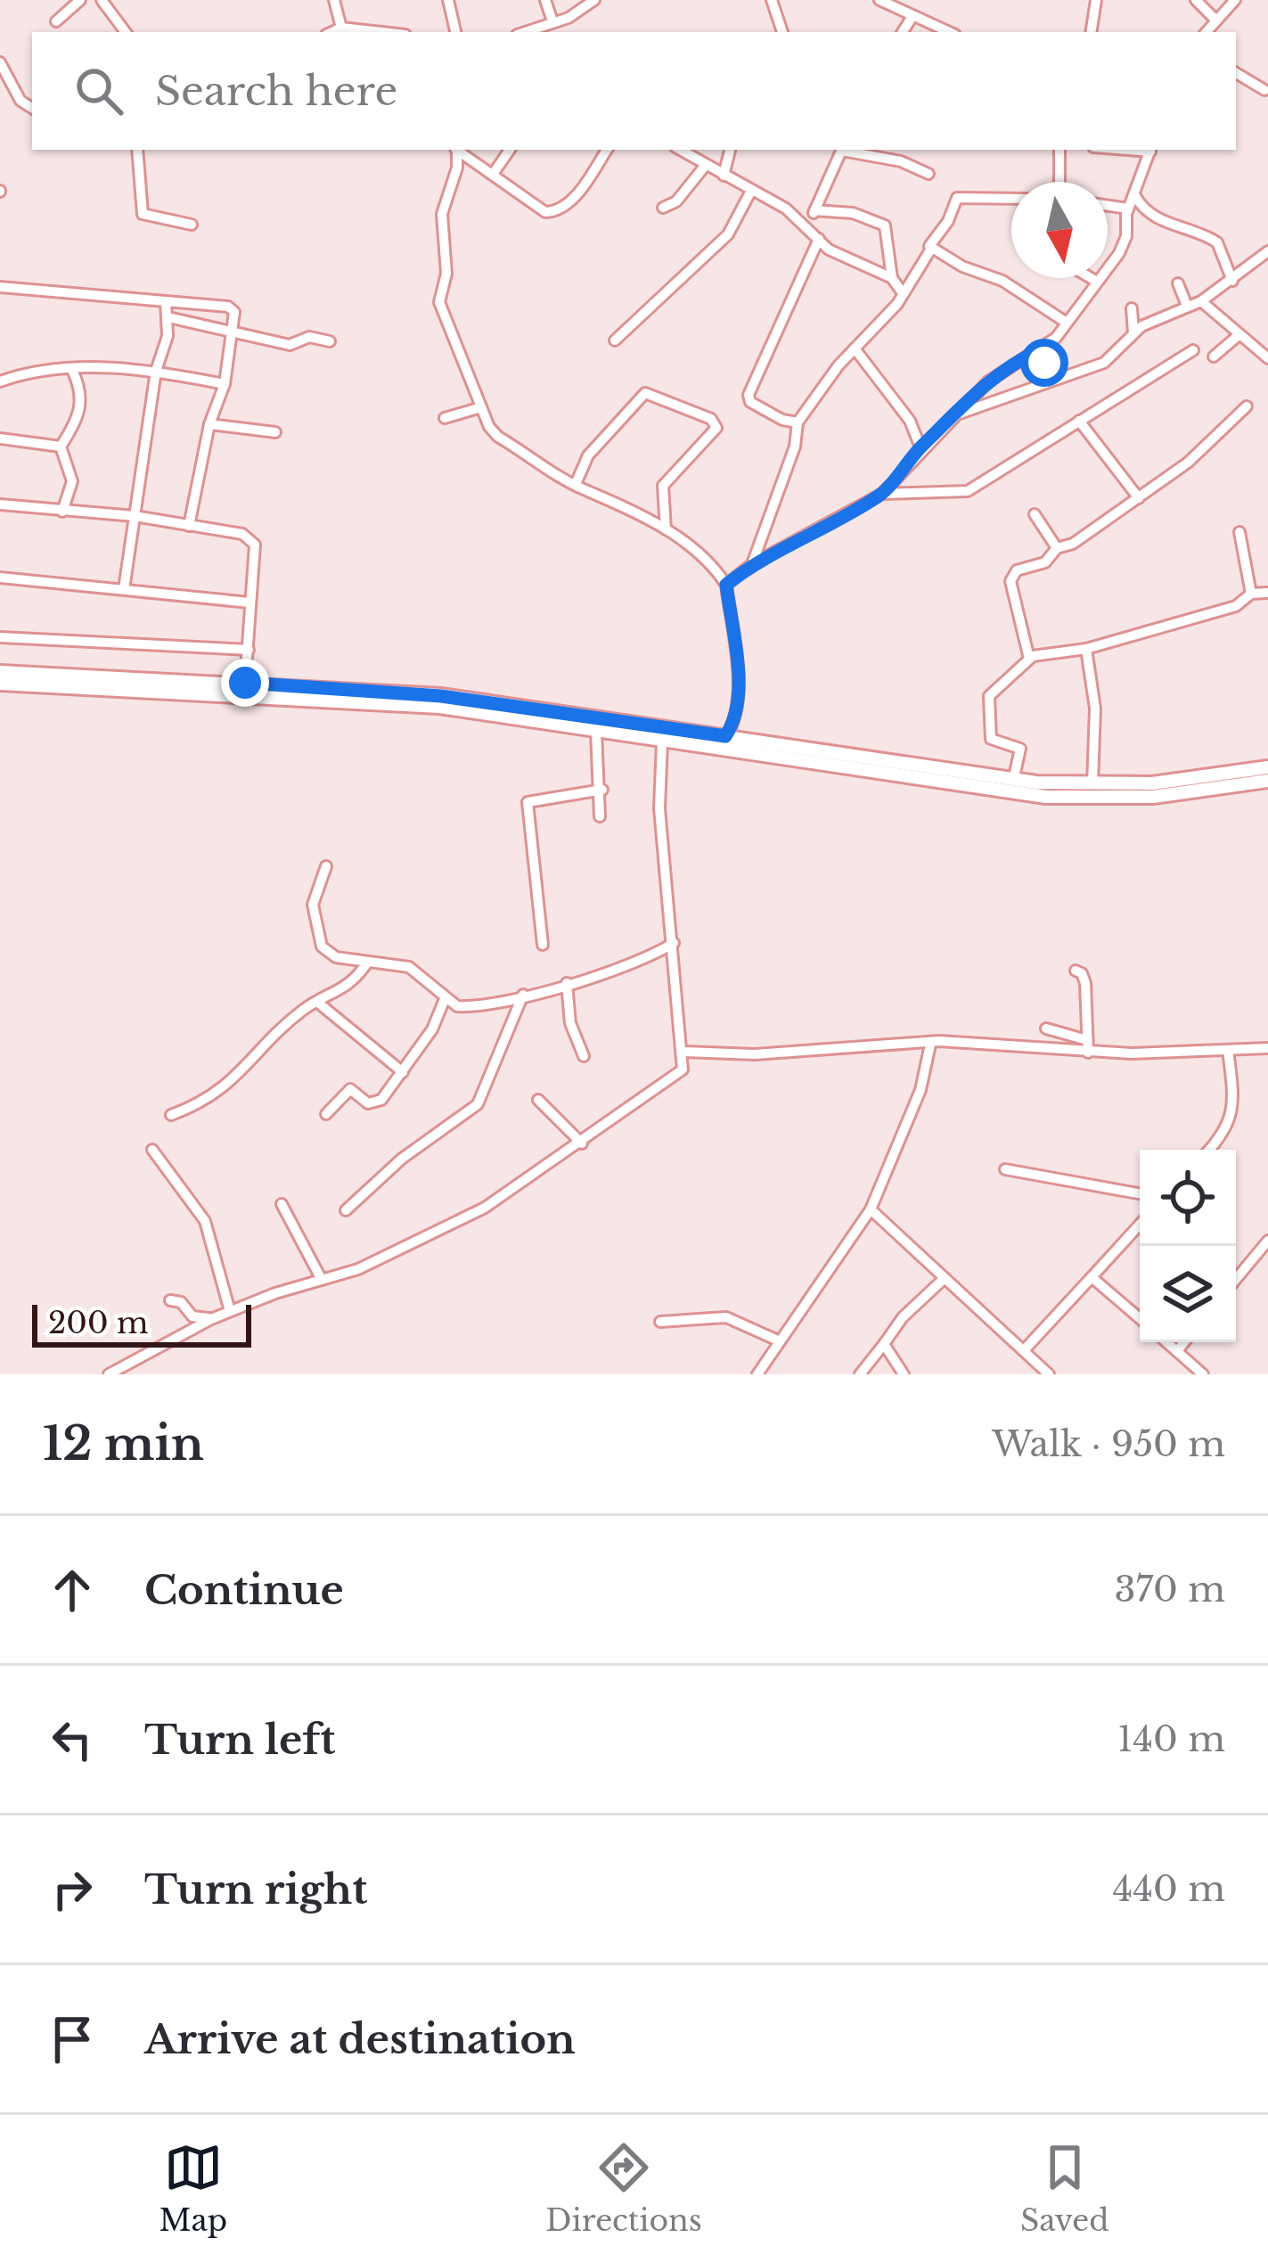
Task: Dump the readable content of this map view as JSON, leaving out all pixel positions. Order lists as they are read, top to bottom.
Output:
{
  "scale_bar": "200 m",
  "north": "bottom",
  "page": {
    "search": "Search here",
    "scale": "200 m",
    "heading": ["12 min", "Walk · 950 m"],
    "list": [
      ["Continue", "370 m"],
      ["Turn left", "140 m"],
      ["Turn right", "440 m"],
      "Arrive at destination"
    ],
    "nav": ["Map", "Directions", "Saved"]
  }
}
